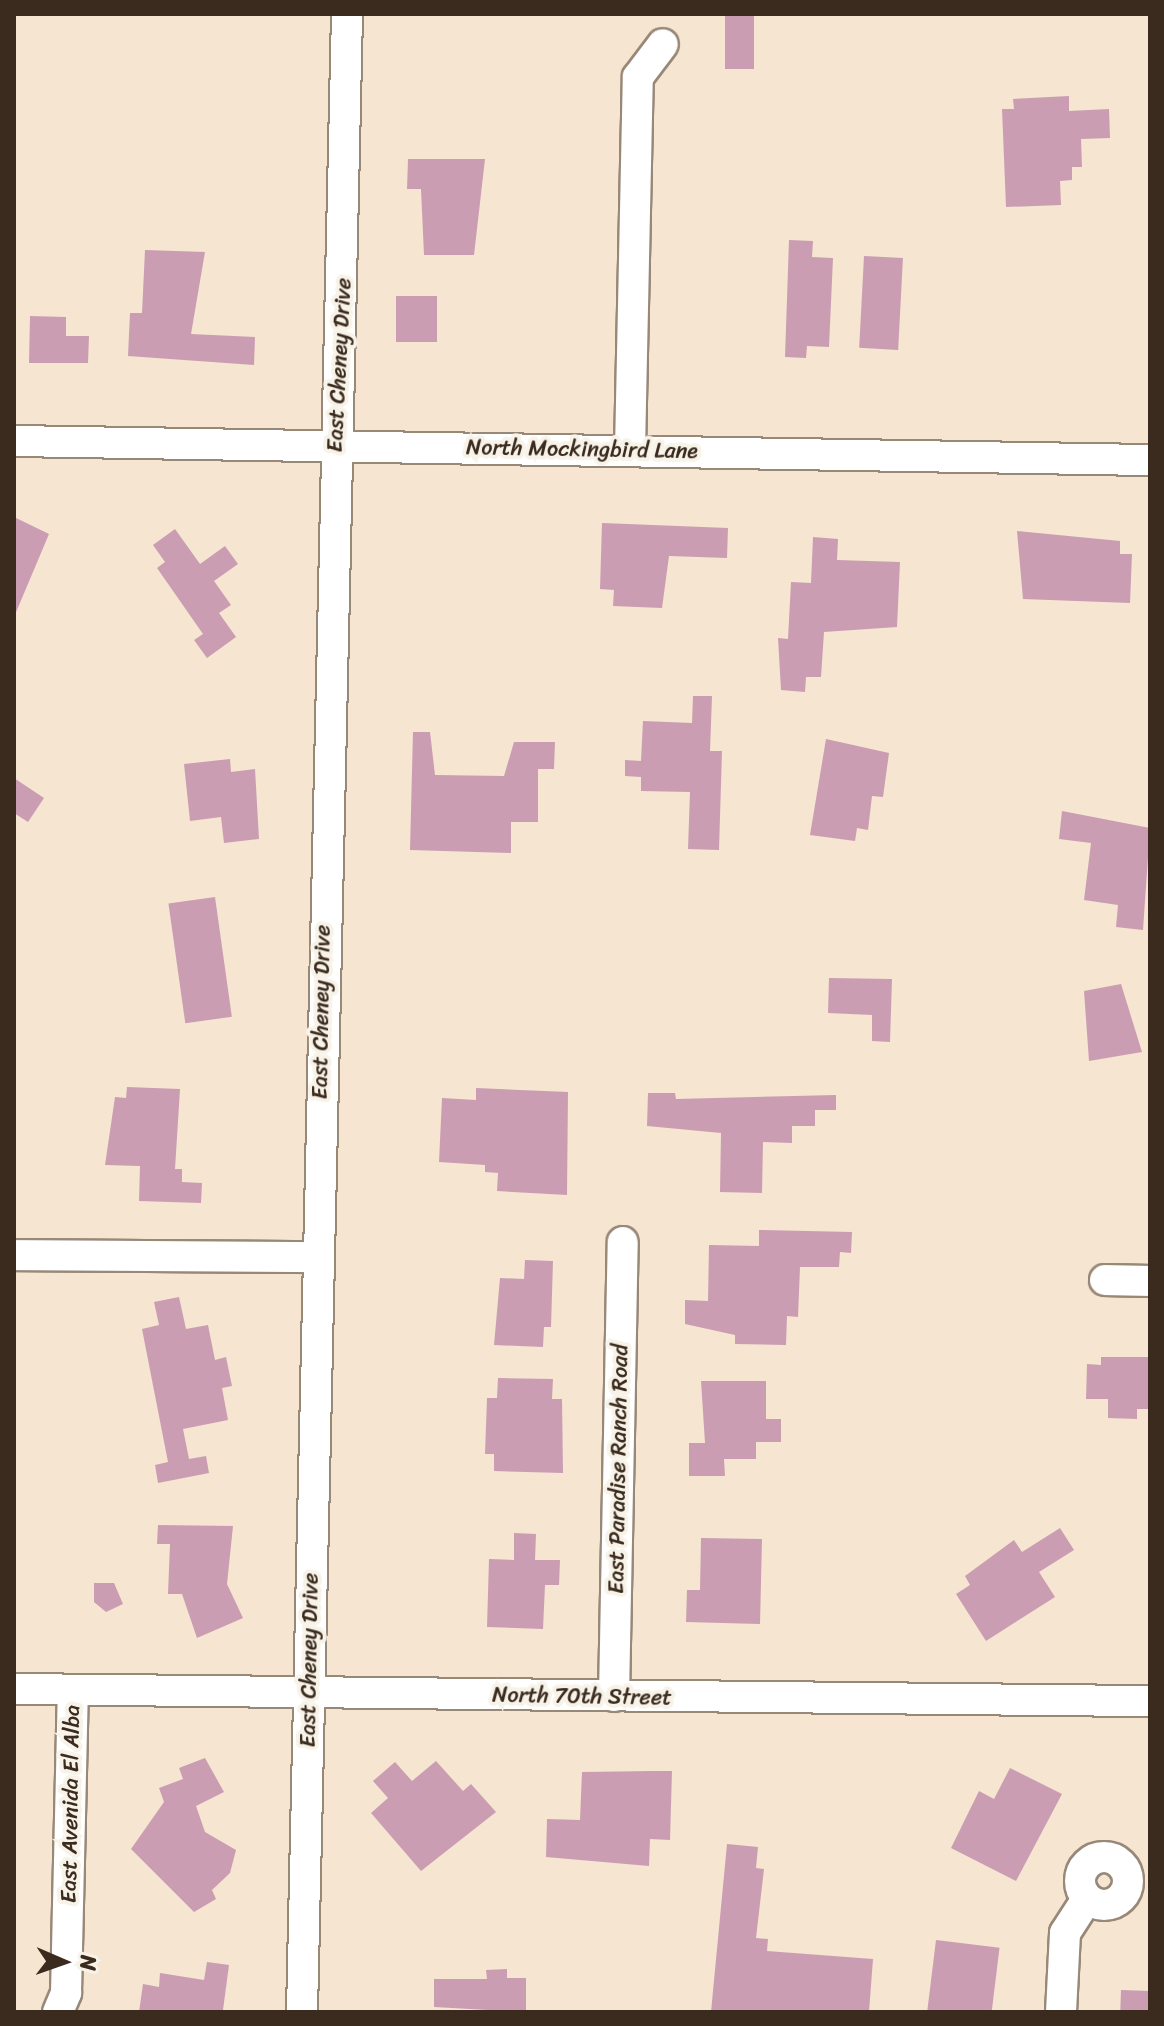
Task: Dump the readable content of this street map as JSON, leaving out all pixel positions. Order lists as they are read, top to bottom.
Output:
{
  "streets": {
    "street": [
      "East Cheney Drive",
      "North Mockingbird Lane",
      "East Paradise Ranch Road",
      "North 70th Street",
      "East Avenida El Alba"
    ]
  },
  "crossings": [
    ["East Cheney Drive", "North Mockingbird Lane"],
    ["East Cheney Drive", "North 70th Street"],
    ["East Paradise Ranch Road", "North 70th Street"],
    ["North 70th Street", "East Avenida El Alba"]
  ],
  "north": "right"
}
